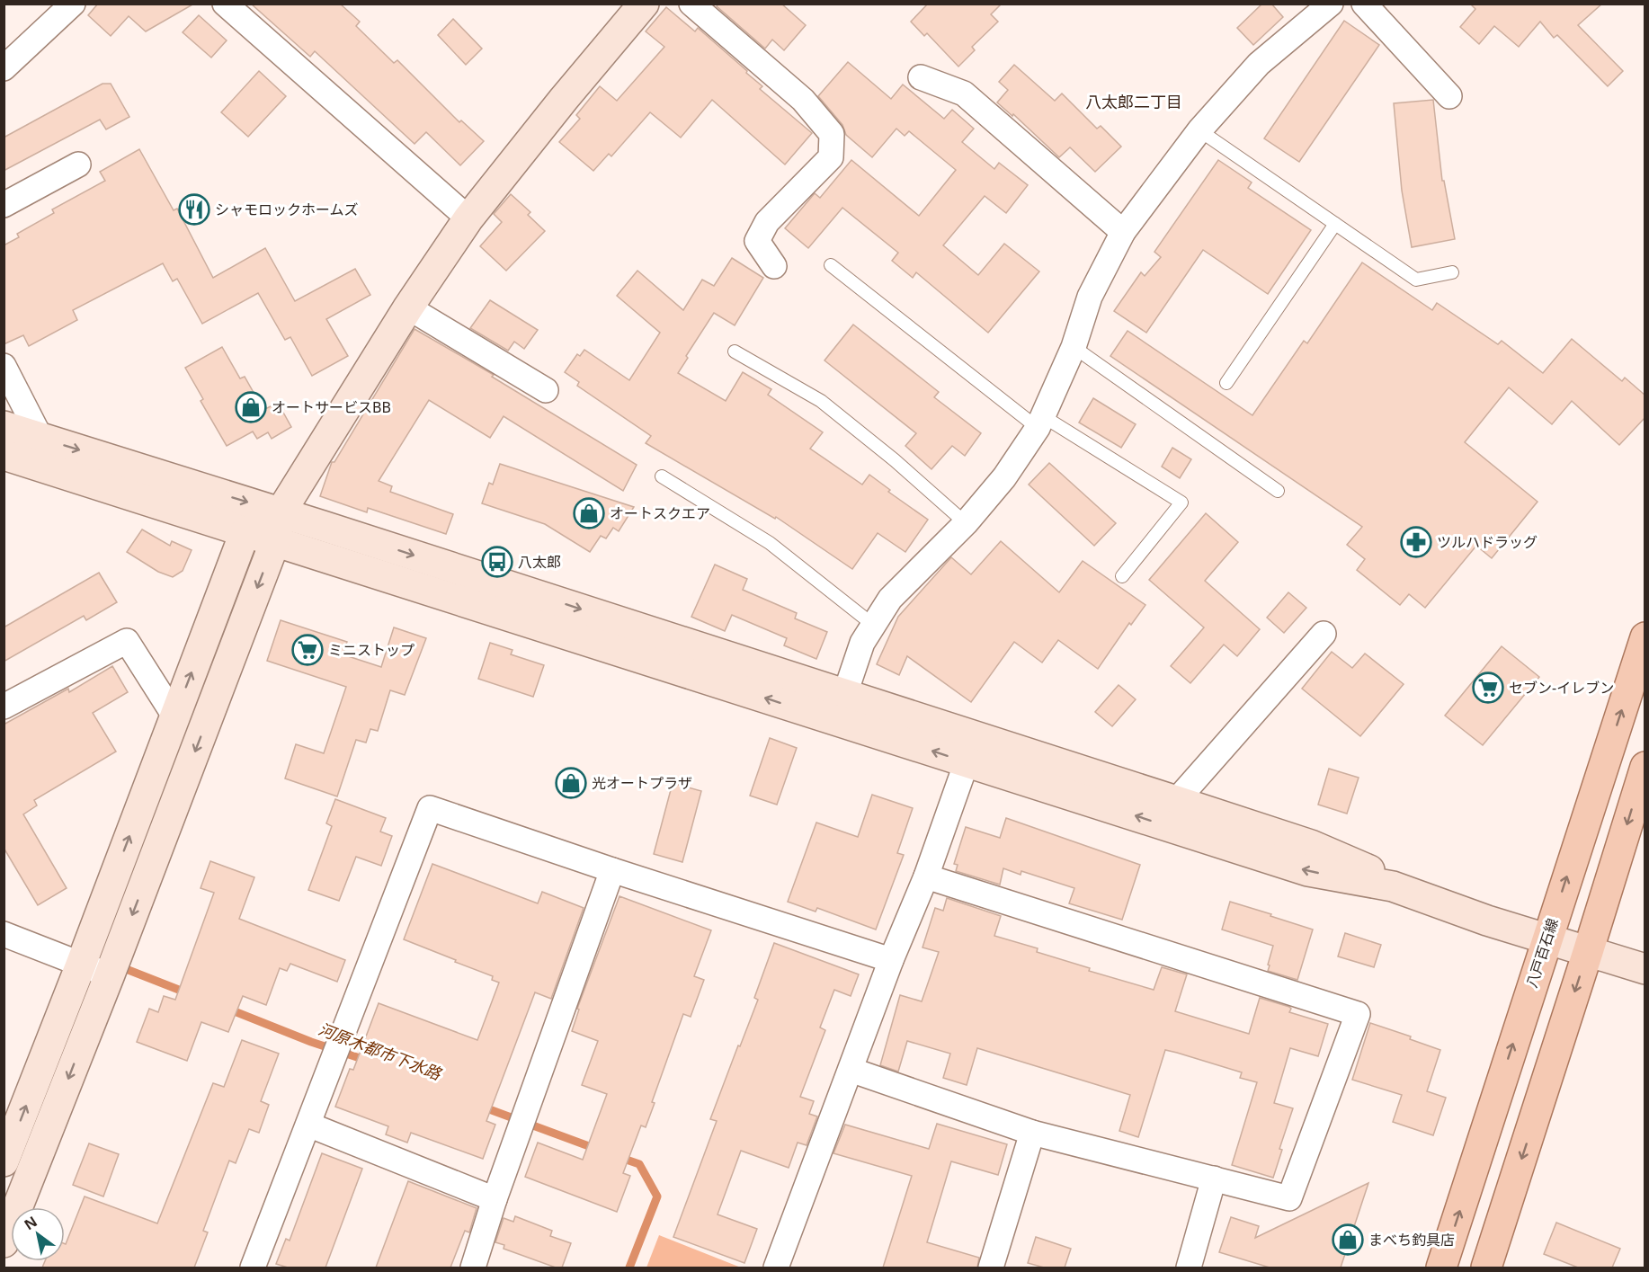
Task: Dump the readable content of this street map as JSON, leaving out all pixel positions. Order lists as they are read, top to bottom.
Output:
{
  "streets": {
    "main road": ["八戸百石線"]
  },
  "districts": ["八太郎二丁目"],
  "water": ["河原木都市下水路"],
  "places": {
    "restaurant": ["シャモロックホームズ"],
    "shop": [
      "オートサービスBB",
      "オートスクエア",
      "光オートプラザ",
      "まべち釣具店"
    ],
    "pharmacy": ["ツルハドラッグ"],
    "bus stop": ["八太郎"],
    "supermarket": ["ミニストップ", "セブン-イレブン"]
  },
  "north": "top left"
}
